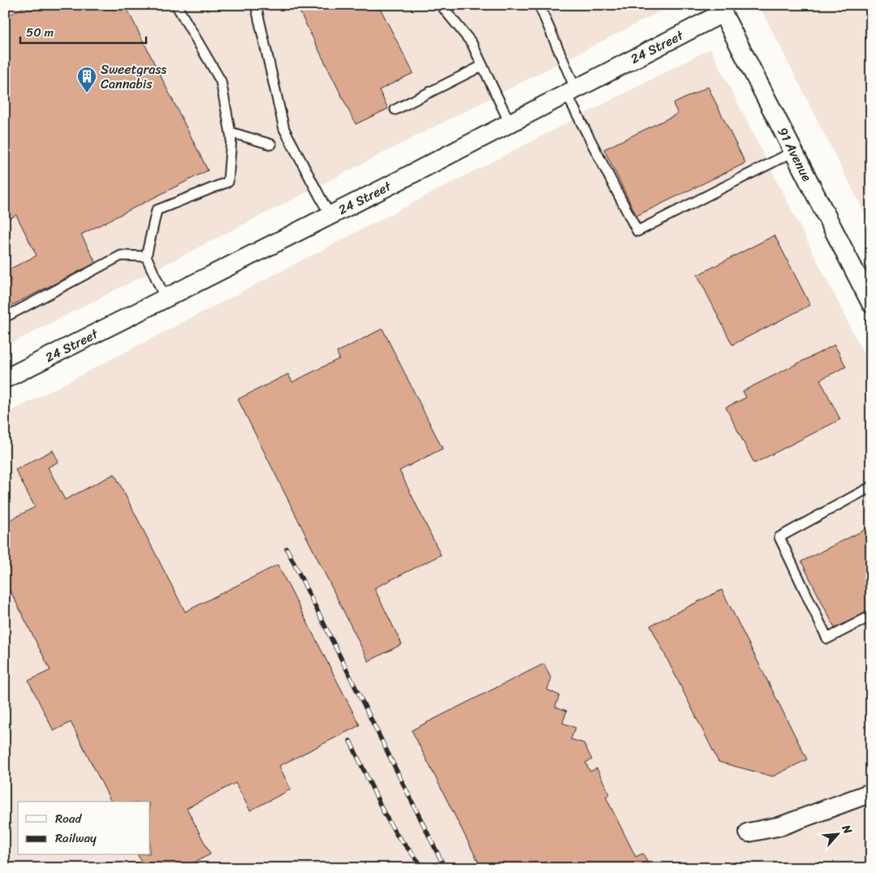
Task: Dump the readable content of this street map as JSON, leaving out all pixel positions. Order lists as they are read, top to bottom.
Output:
{
  "streets": {
    "street": ["24 Street", "91 Avenue"]
  },
  "crossings": [
    ["24 Street", "91 Avenue"]
  ],
  "places": {
    "building": ["Sweetgrass Cannabis"]
  },
  "legend": ["Road", "Railway"],
  "scale_bar": "50 m",
  "north": "top right"
}
